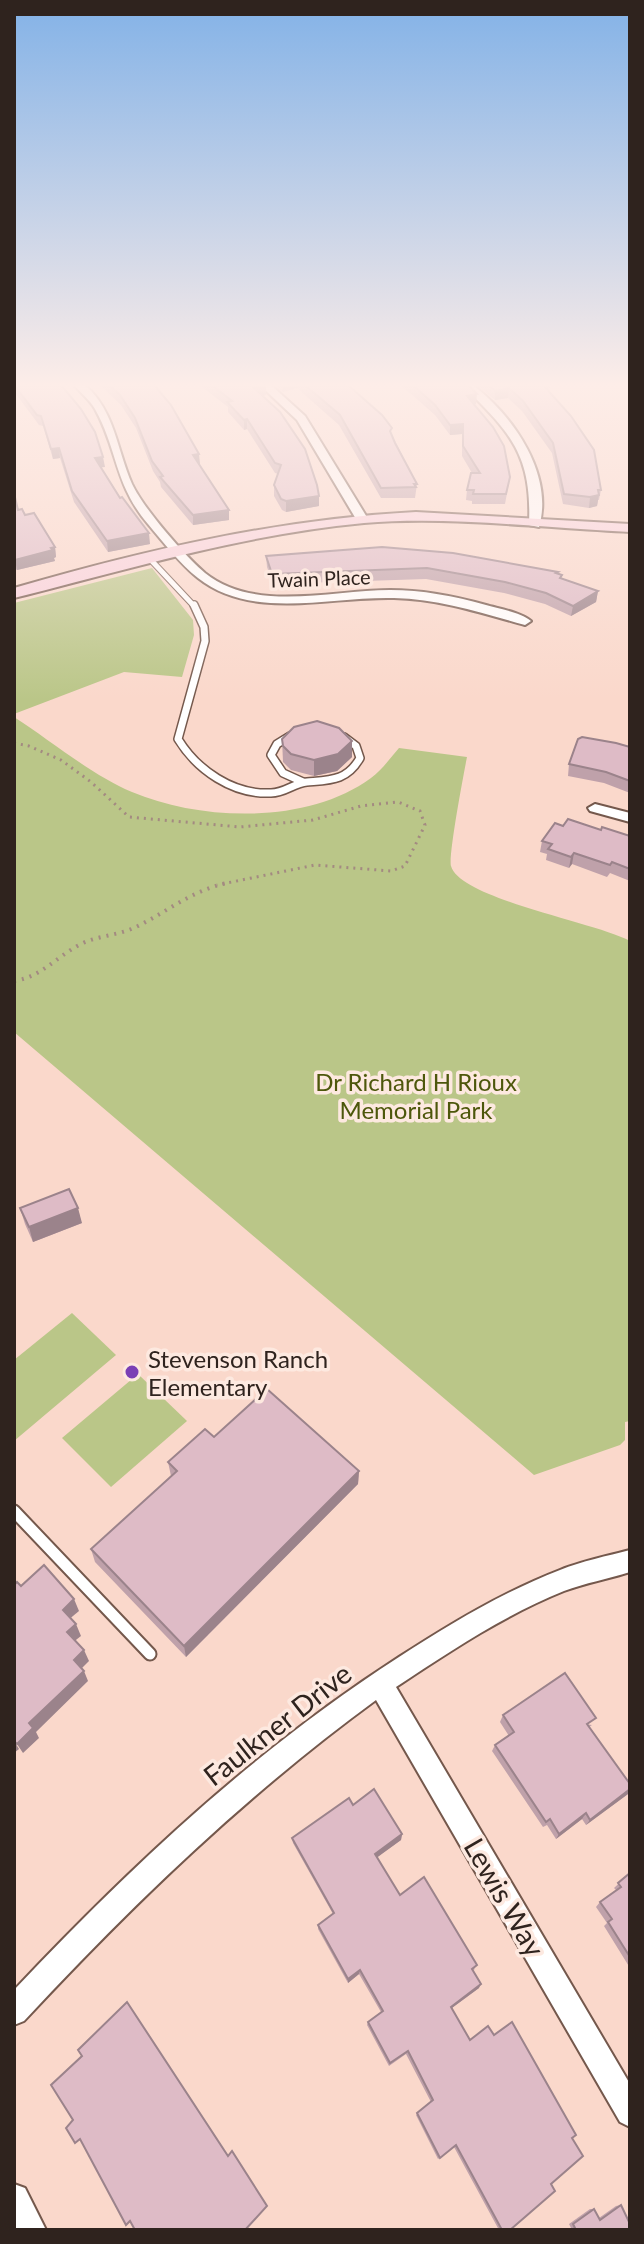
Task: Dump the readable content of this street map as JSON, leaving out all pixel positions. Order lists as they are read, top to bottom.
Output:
{
  "streets": {
    "street": ["Twain Place", "Faulkner Drive", "Lewis Way"]
  },
  "crossings": [
    ["Faulkner Drive", "Lewis Way"]
  ],
  "parks": ["Dr Richard H Rioux Memorial Park"],
  "places": ["Stevenson Ranch Elementary"]
}
